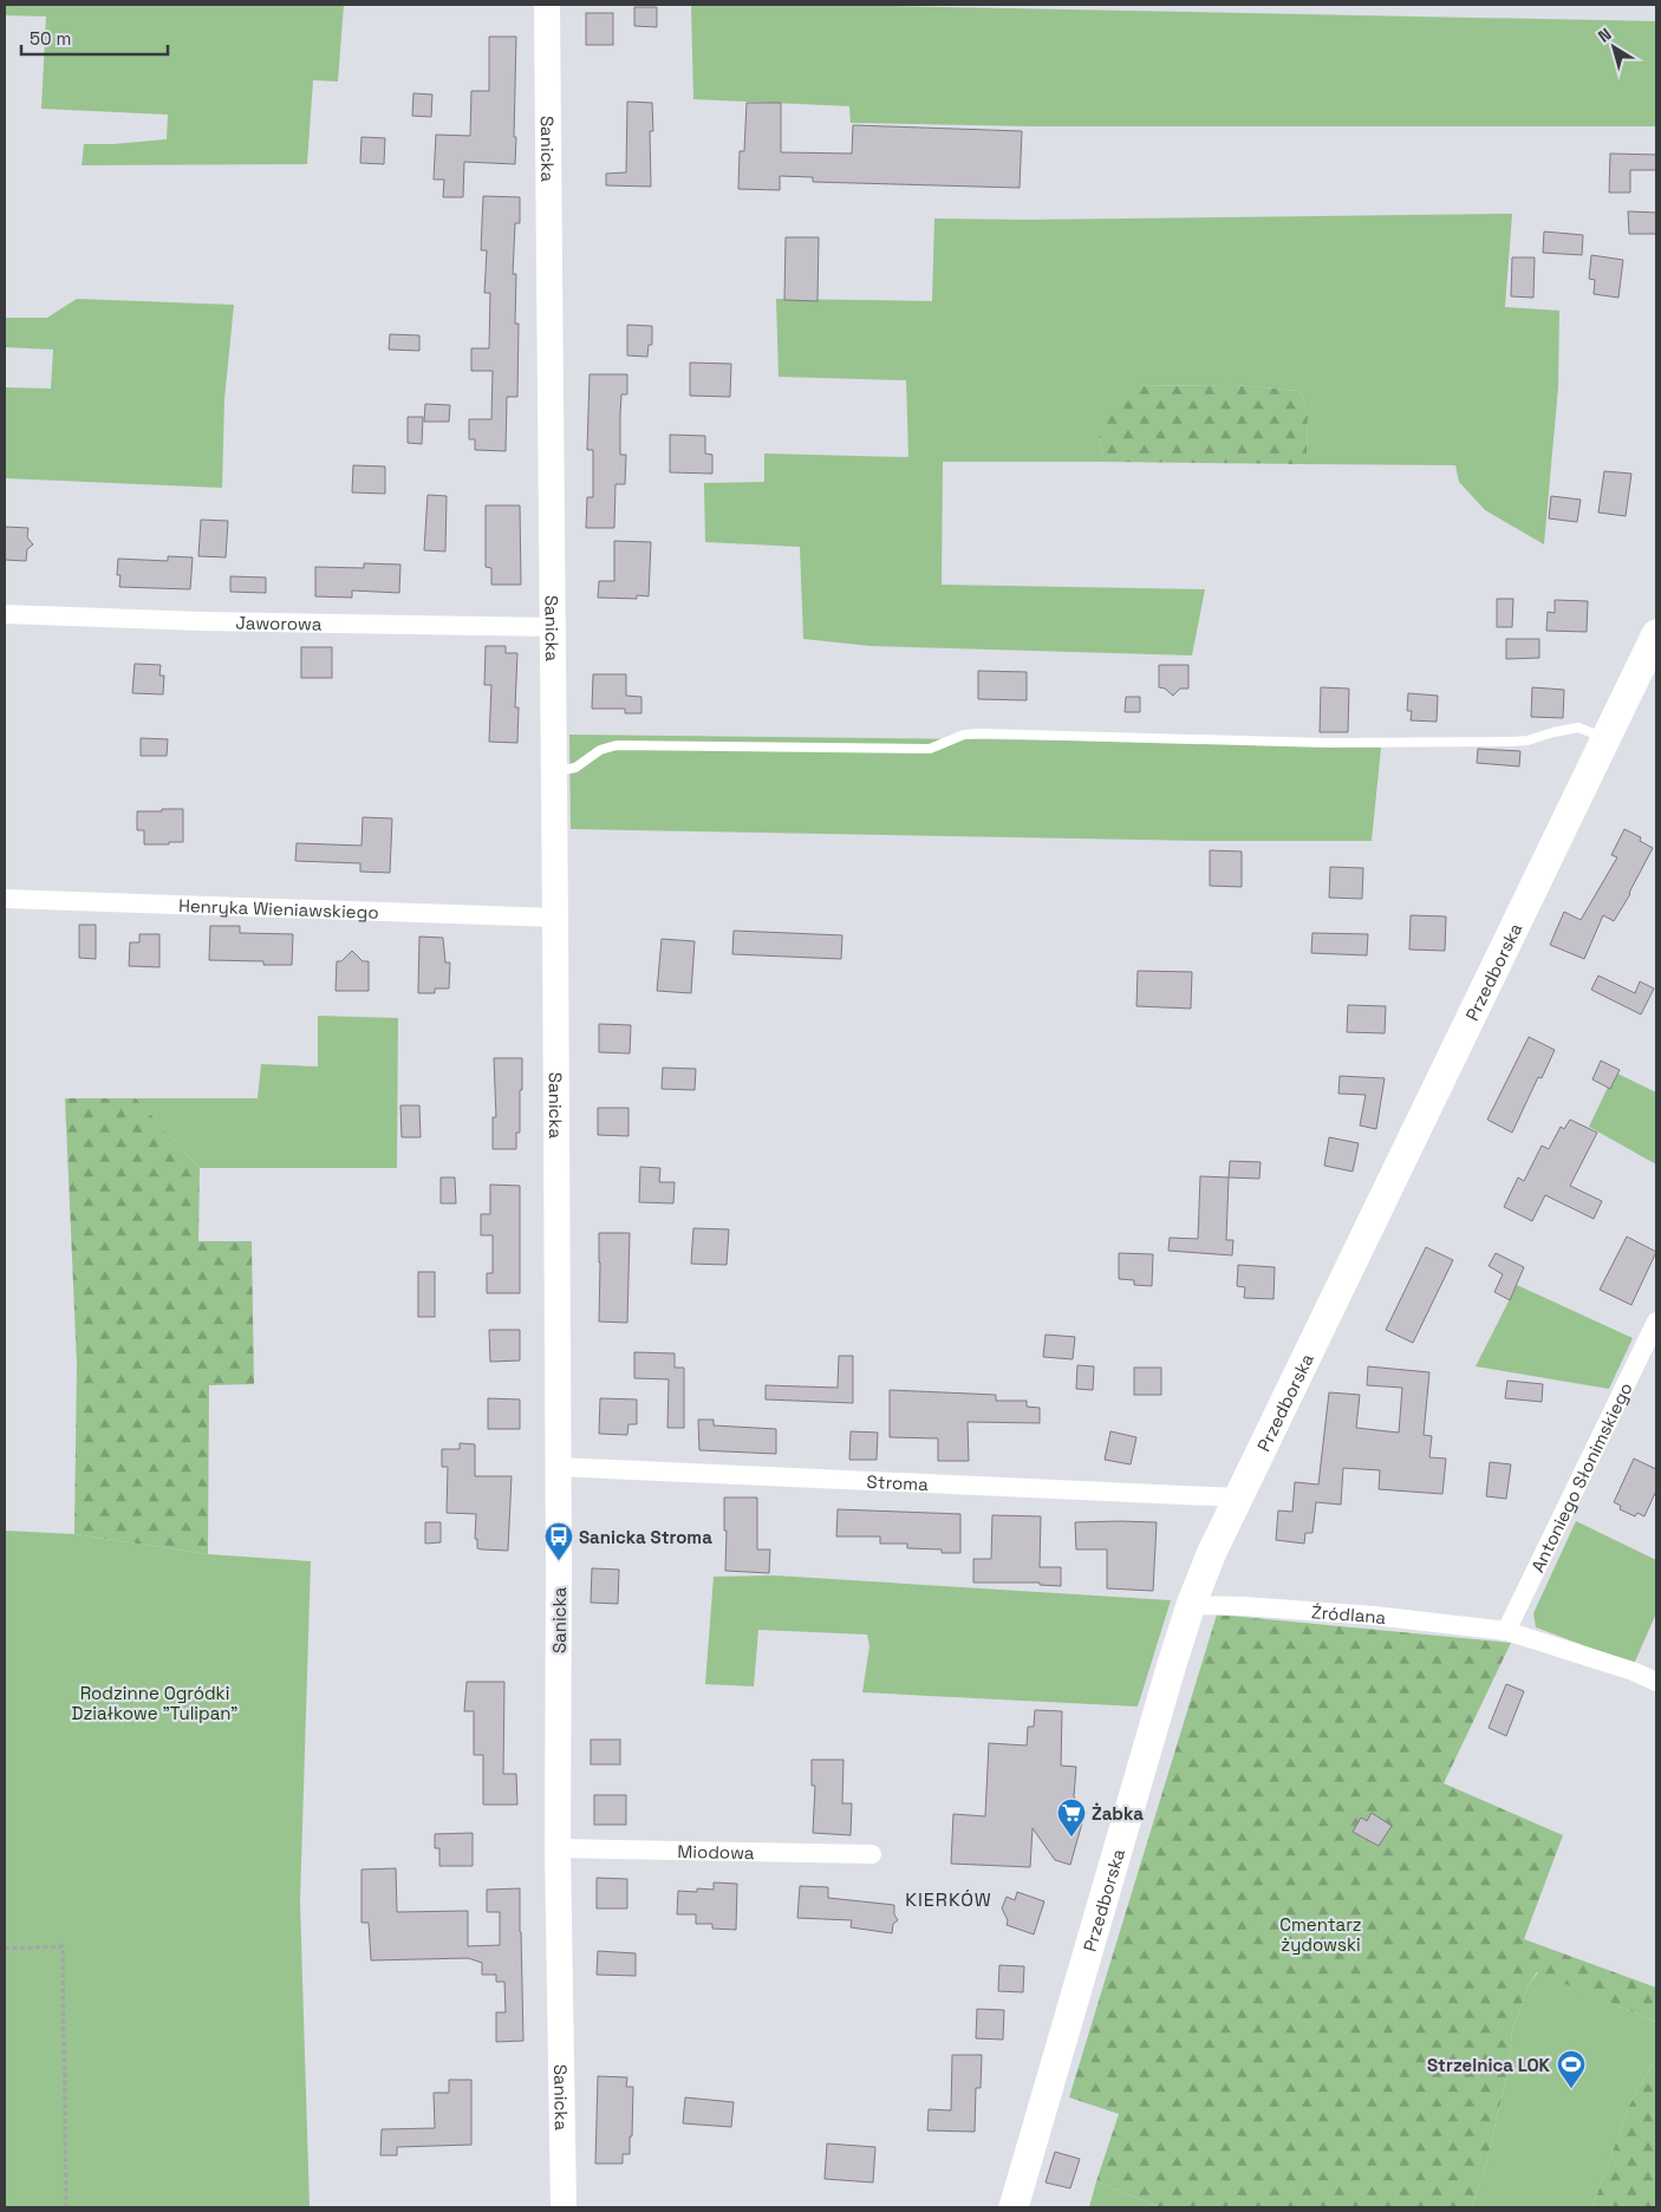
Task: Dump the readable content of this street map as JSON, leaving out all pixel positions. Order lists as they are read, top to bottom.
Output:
{
  "streets": {
    "main road": ["Przedborska"],
    "street": [
      "Sanicka",
      "Jaworowa",
      "Henryka Wieniawskiego",
      "Antoniego Słonimskiego",
      "Stroma",
      "Źródlana",
      "Miodowa"
    ]
  },
  "crossings": [
    ["Sanicka", "Jaworowa"],
    ["Sanicka", "Henryka Wieniawskiego"],
    ["Sanicka", "Stroma"],
    ["Sanicka", "Miodowa"],
    ["Przedborska", "Stroma"],
    ["Przedborska", "Źródlana"],
    ["Antoniego Słonimskiego", "Źródlana"]
  ],
  "districts": ["KIERKÓW"],
  "parks": ["Rodzinne Ogródki Działkowe \"Tulipan\"", "Cmentarz żydowski"],
  "places": {
    "bus stop": ["Sanicka Stroma"],
    "supermarket": ["Żabka"],
    "sports": ["Strzelnica LOK"]
  },
  "scale_bar": "50 m",
  "north": "top left"
}
